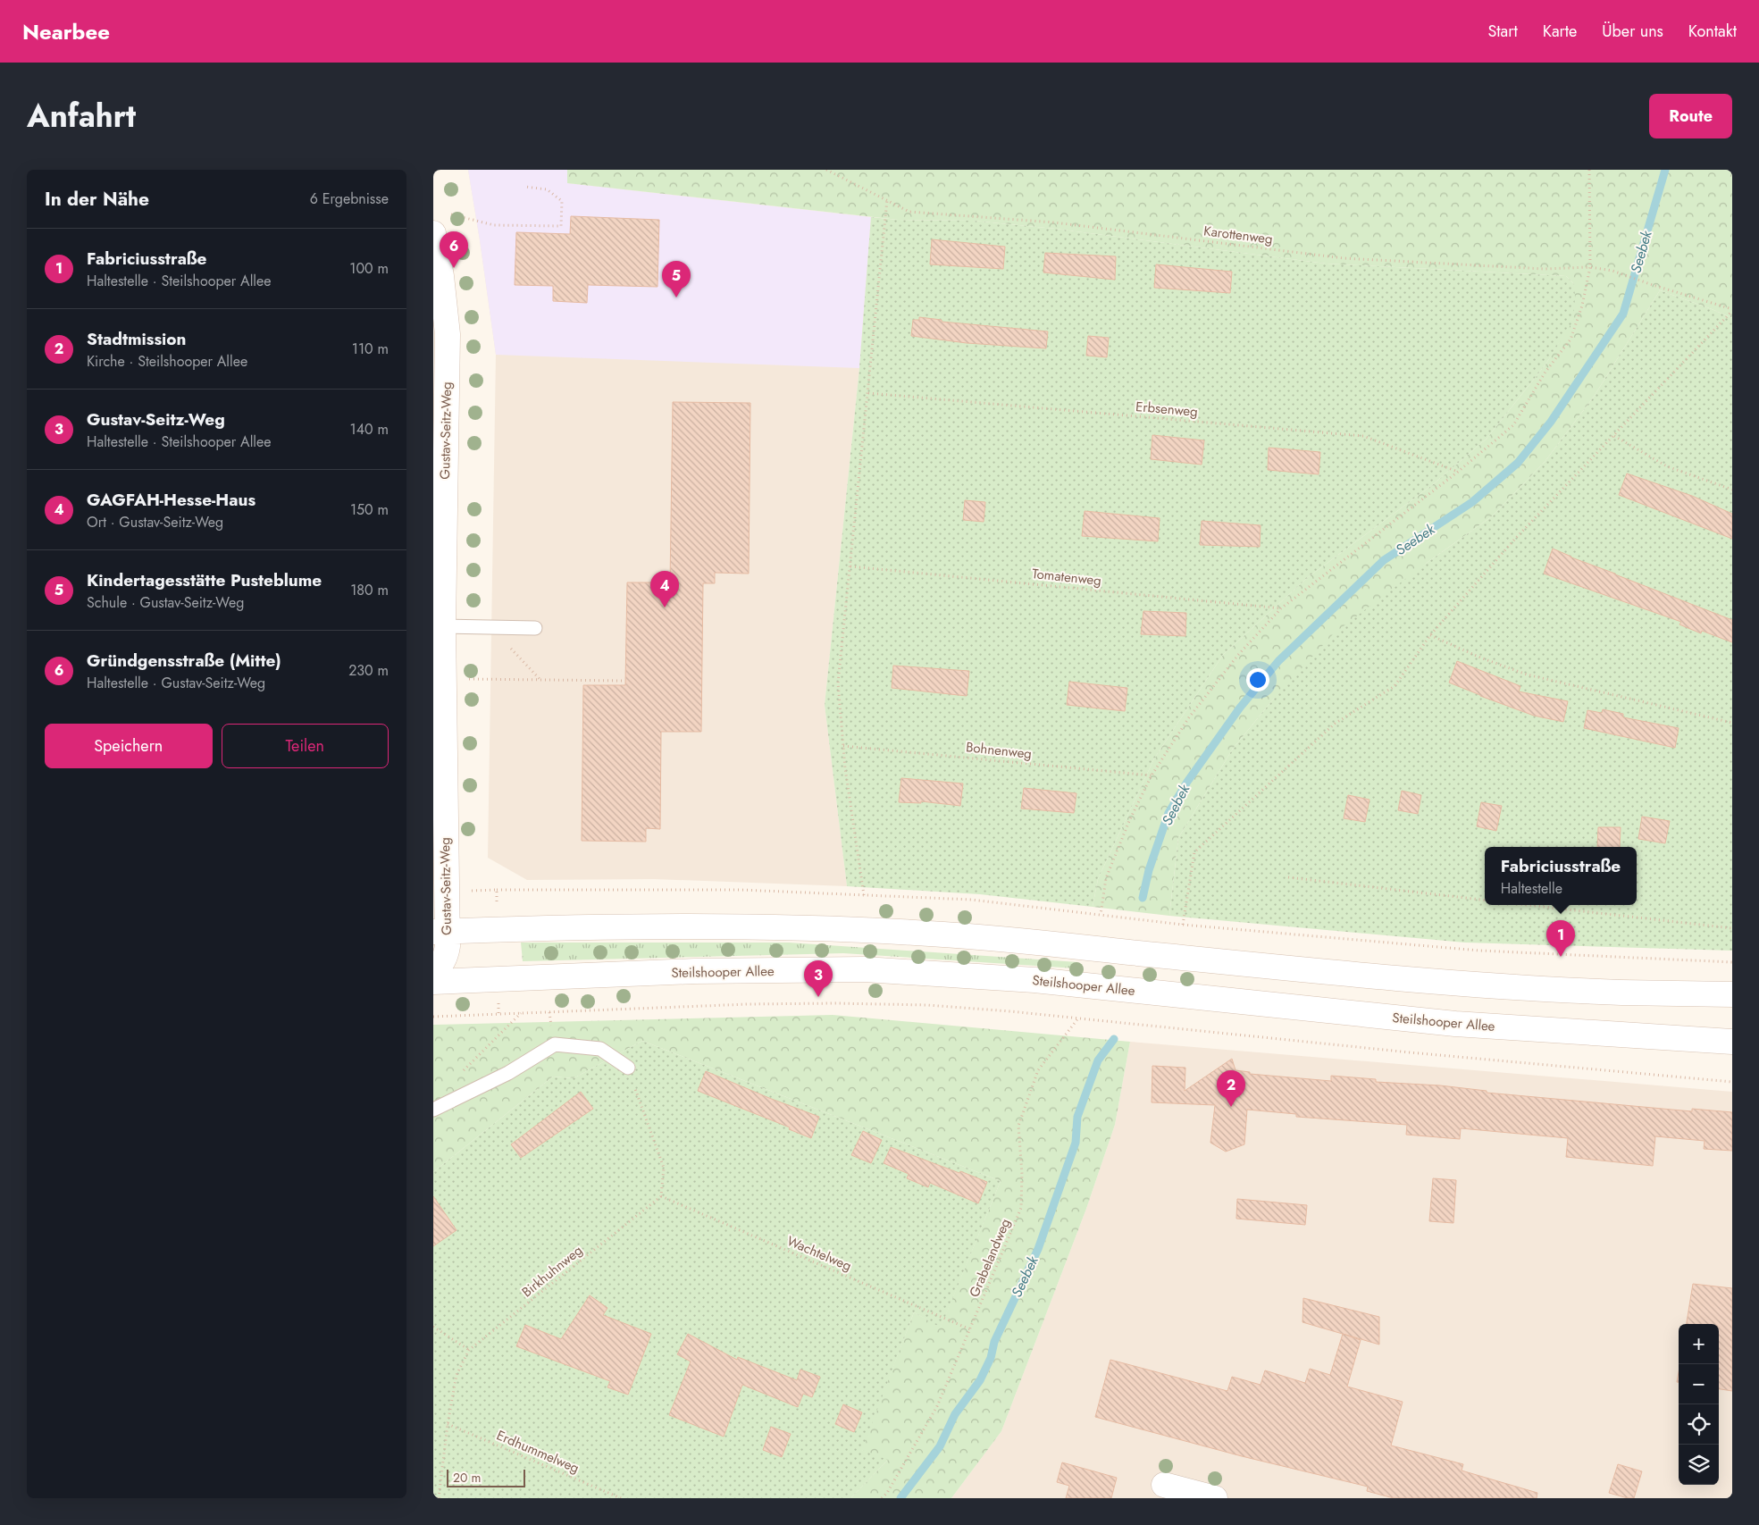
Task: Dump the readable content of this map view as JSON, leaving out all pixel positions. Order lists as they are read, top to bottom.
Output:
{
  "streets": {
    "main road": ["Gustav-Seitz-Weg", "Steilshooper Allee"],
    "path": [
      "Karottenweg",
      "Erbsenweg",
      "Tomatenweg",
      "Bohnenweg",
      "Wachtelweg",
      "Grabelandweg",
      "Birkhuhnweg",
      "Erdhummelweg"
    ]
  },
  "crossings": [
    ["Wachtelweg", "Grabelandweg"],
    ["Wachtelweg", "Birkhuhnweg"],
    ["Birkhuhnweg", "Erdhummelweg"]
  ],
  "water": ["Seebek"],
  "scale_bar": "20 m",
  "page": {
    "header": "Nearbee",
    "nav": [
      "Start",
      "Karte",
      "Über uns",
      "Kontakt"
    ],
    "title": "Anfahrt",
    "buttons": [
      "Route",
      ["Speichern", "Teilen"]
    ],
    "heading": ["In der Nähe", "6 Ergebnisse"],
    "list": [
      {
        "mark": "1",
        "name": "Fabriciusstraße",
        "note": "Haltestelle · Steilshooper Allee",
        "value": "100 m"
      },
      {
        "mark": "2",
        "name": "Stadtmission",
        "note": "Kirche · Steilshooper Allee",
        "value": "110 m"
      },
      {
        "mark": "3",
        "name": "Gustav-Seitz-Weg",
        "note": "Haltestelle · Steilshooper Allee",
        "value": "140 m"
      },
      {
        "mark": "4",
        "name": "GAGFAH-Hesse-Haus",
        "note": "Ort · Gustav-Seitz-Weg",
        "value": "150 m"
      },
      {
        "mark": "5",
        "name": "Kindertagesstätte Pusteblume",
        "note": "Schule · Gustav-Seitz-Weg",
        "value": "180 m"
      },
      {
        "mark": "6",
        "name": "Gründgensstraße (Mitte)",
        "note": "Haltestelle · Gustav-Seitz-Weg",
        "value": "230 m"
      }
    ],
    "pins": [
      "6",
      "5",
      "4",
      "1",
      "3",
      "2"
    ],
    "popup": ["Fabriciusstraße", "Haltestelle"],
    "map_buttons": ["+", "−"],
    "scale": "20 m"
  }
}
